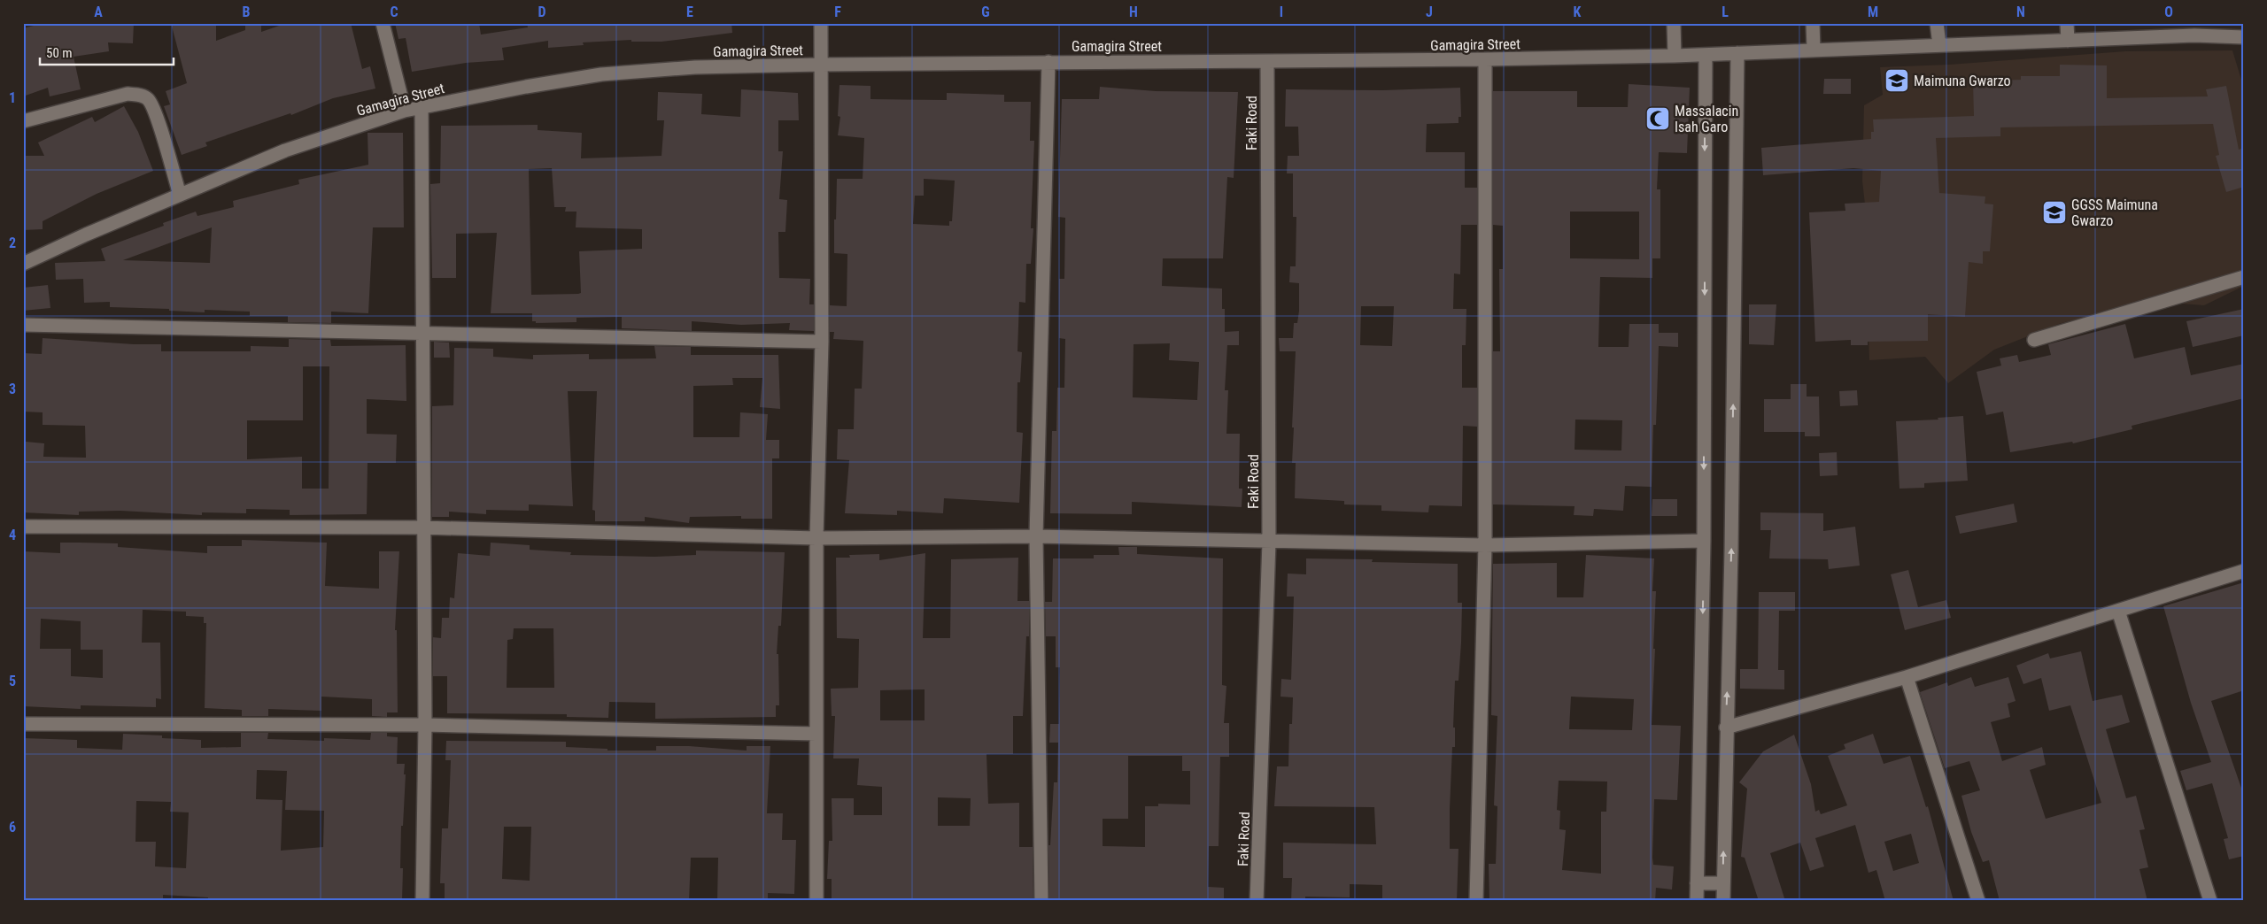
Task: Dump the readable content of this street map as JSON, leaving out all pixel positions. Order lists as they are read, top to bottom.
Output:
{
  "streets": {
    "street": ["Gamagira Street", "Faki Road"]
  },
  "crossings": [
    ["Gamagira Street", "Faki Road"]
  ],
  "places": {
    "school or university": ["Maimuna Gwarzo", "GGSS Maimuna Gwarzo"],
    "mosque": ["Massalacin Isah Garo"]
  },
  "scale_bar": "50 m",
  "grid": {
    "columns": [
      "A",
      "B",
      "C",
      "D",
      "E",
      "F",
      "G",
      "H",
      "I",
      "J",
      "K",
      "L",
      "M",
      "N",
      "O"
    ],
    "rows": [
      "1",
      "2",
      "3",
      "4",
      "5",
      "6"
    ]
  }
}
